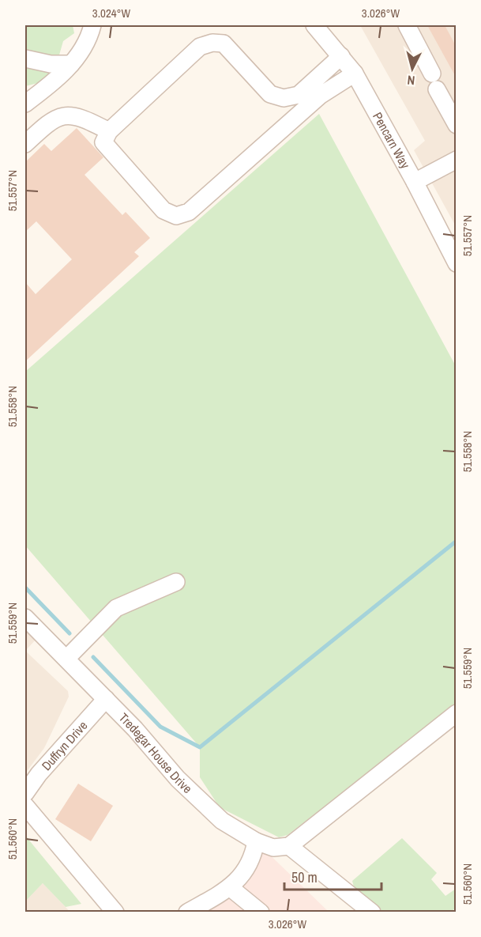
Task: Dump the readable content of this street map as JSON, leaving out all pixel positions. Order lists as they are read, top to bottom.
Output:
{
  "streets": {
    "street": ["Pencarn Way", "Duffryn Drive", "Tredegar House Drive"]
  },
  "crossings": [
    ["Duffryn Drive", "Tredegar House Drive"]
  ],
  "scale_bar": "50 m",
  "north": "bottom",
  "coordinates": [
    "3.024°W",
    "3.026°W",
    "51.557°N",
    "51.558°N",
    "51.559°N",
    "51.560°N"
  ]
}
